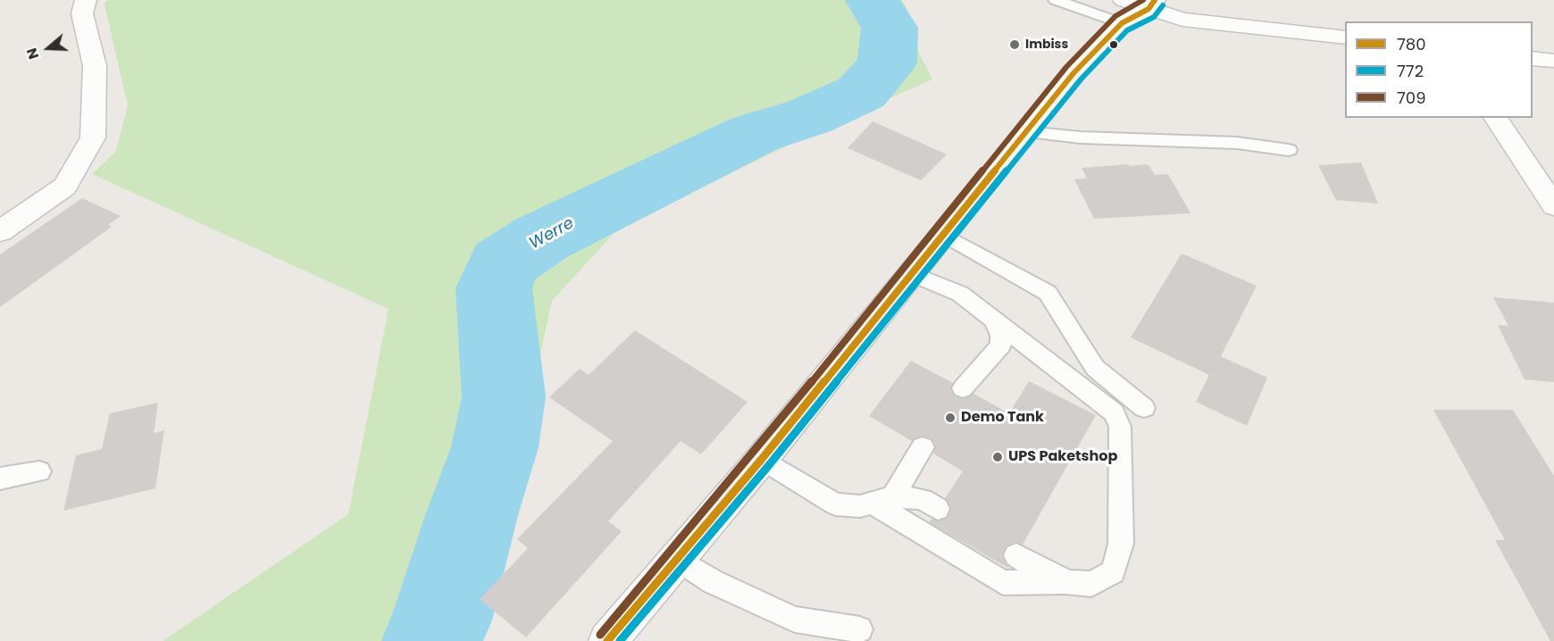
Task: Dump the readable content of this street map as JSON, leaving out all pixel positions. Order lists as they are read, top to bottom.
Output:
{
  "water": ["Werre"],
  "places": ["Imbiss", "Demo Tank", "UPS Paketshop"],
  "lines": ["transit line 780", "transit line 709", "transit line 772"],
  "legend": ["780", "772", "709"],
  "north": "left"
}
